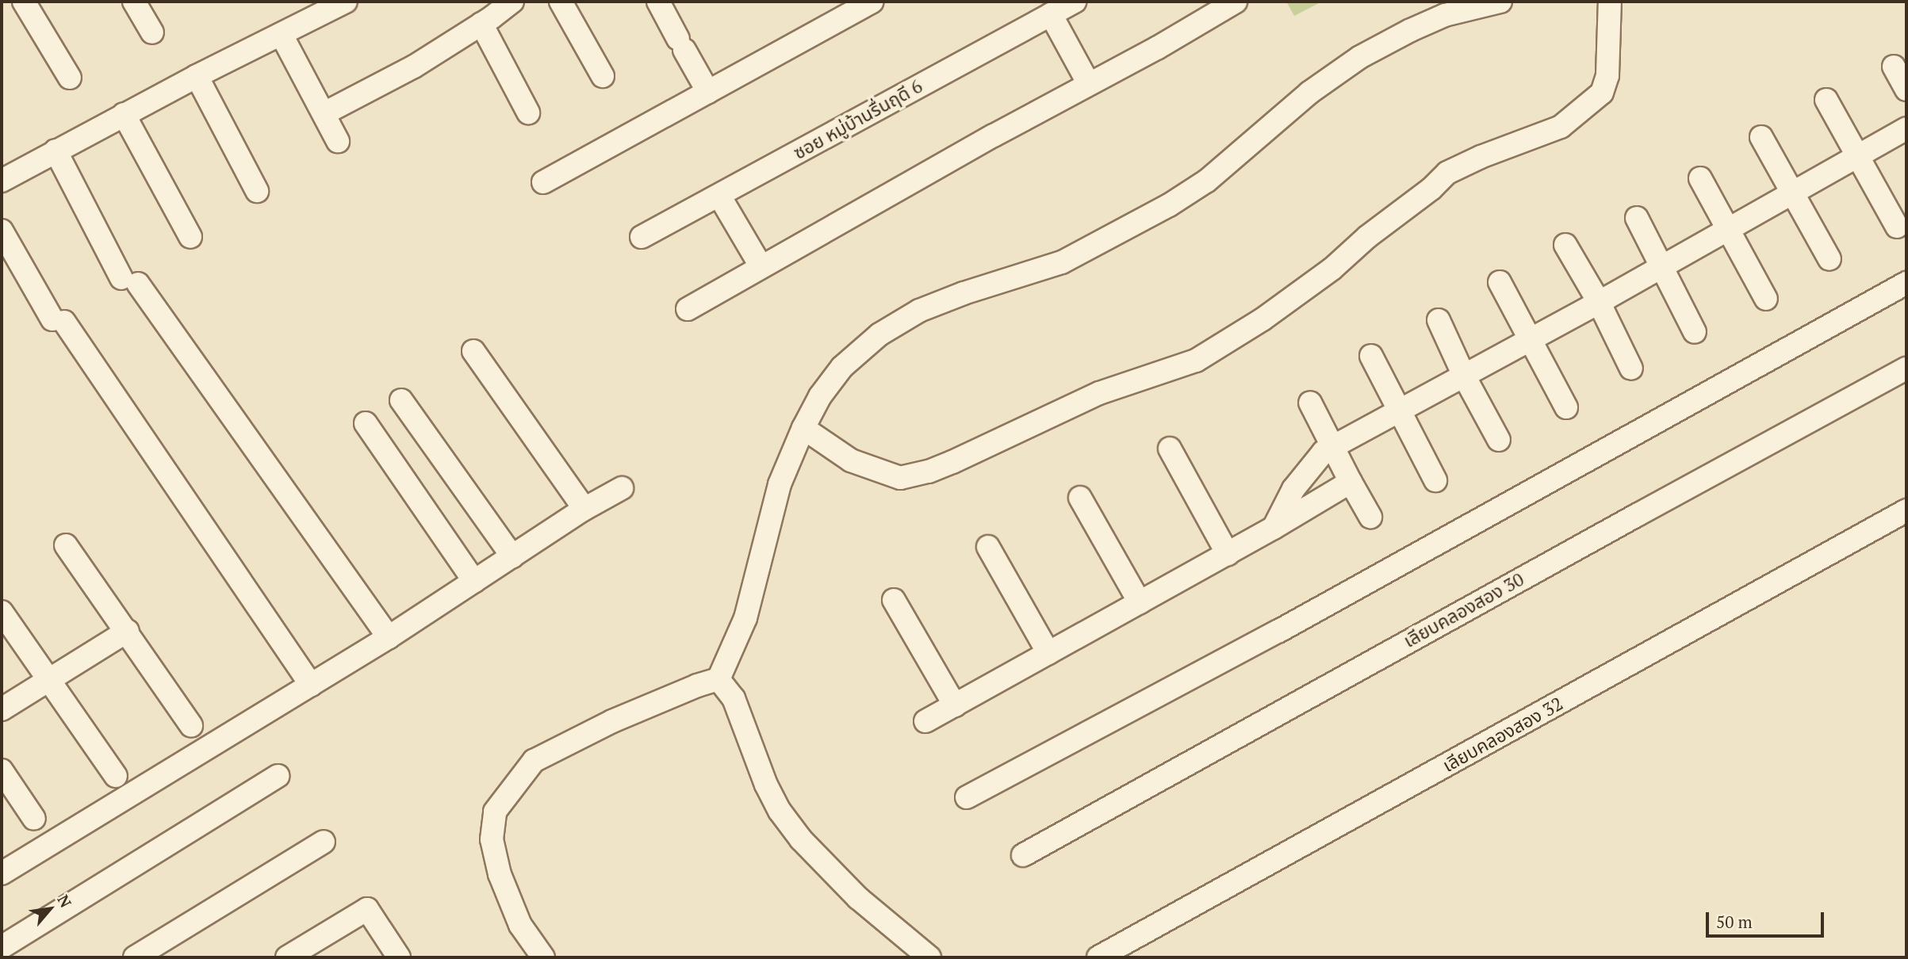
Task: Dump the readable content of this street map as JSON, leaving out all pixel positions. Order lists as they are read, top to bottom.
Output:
{
  "streets": {
    "street": ["ซอย หมู่บ้านรื่นฤดี 6", "เลียบคลองสอง 30", "เลียบคลองสอง 32"]
  },
  "scale_bar": "50 m",
  "north": "top right"
}
